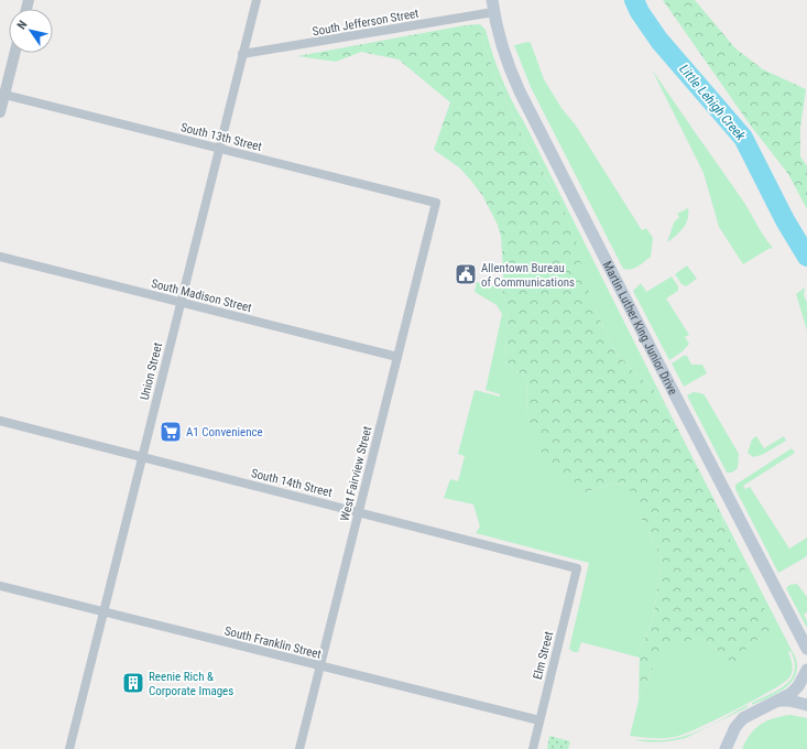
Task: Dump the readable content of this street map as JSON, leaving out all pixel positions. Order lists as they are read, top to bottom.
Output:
{
  "streets": {
    "main road": ["Martin Luther King Junior Drive"],
    "street": [
      "South Jefferson Street",
      "South 13th Street",
      "South Madison Street",
      "Union Street",
      "West Fairview Street",
      "South 14th Street",
      "South Franklin Street",
      "Elm Street"
    ]
  },
  "crossings": [
    ["South Jefferson Street", "Martin Luther King Junior Drive"],
    ["South Jefferson Street", "Union Street"],
    ["South 13th Street", "Union Street"],
    ["South 13th Street", "West Fairview Street"],
    ["South Madison Street", "Union Street"],
    ["South Madison Street", "West Fairview Street"],
    ["Union Street", "South 14th Street"],
    ["Union Street", "South Franklin Street"],
    ["West Fairview Street", "South 14th Street"],
    ["West Fairview Street", "South Franklin Street"],
    ["South 14th Street", "Elm Street"],
    ["South Franklin Street", "Elm Street"]
  ],
  "water": ["Little Lehigh Creek"],
  "places": {
    "public building": ["Allentown Bureau of Communications"],
    "supermarket": ["A1 Convenience"],
    "building": ["Reenie Rich & Corporate Images"]
  },
  "north": "top left"
}
